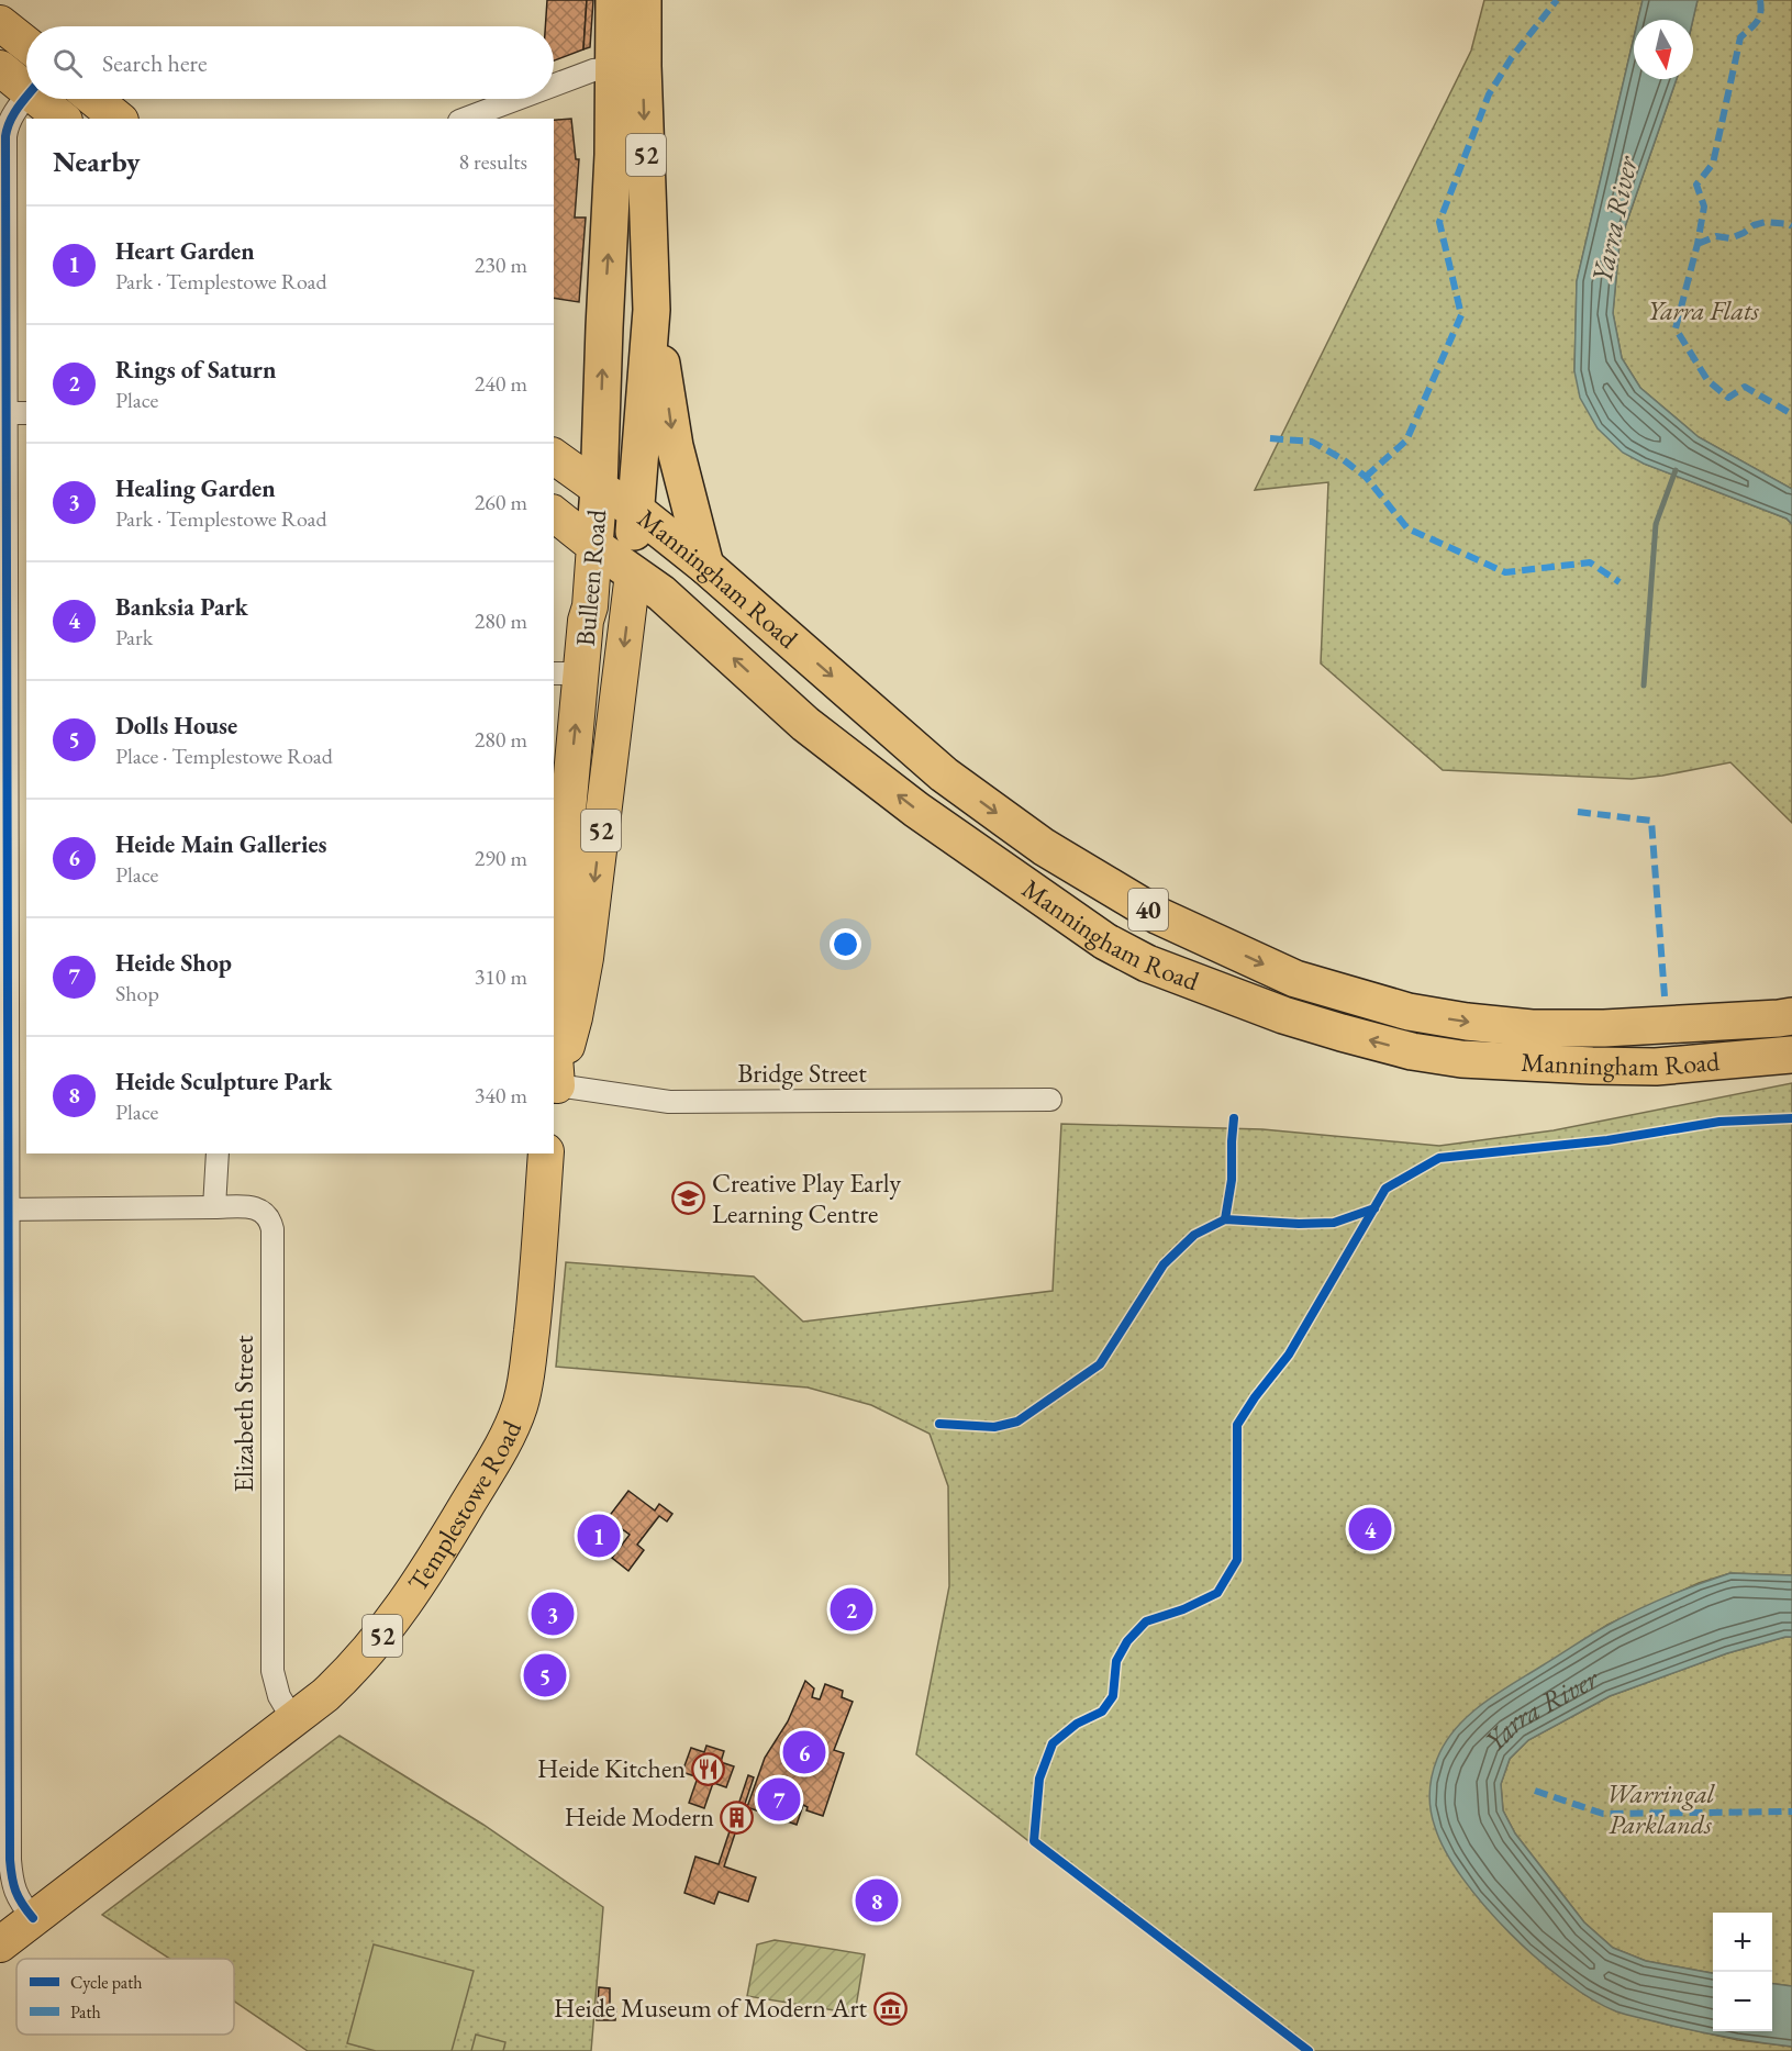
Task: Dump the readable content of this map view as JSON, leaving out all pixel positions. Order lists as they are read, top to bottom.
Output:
{
  "streets": {
    "highway": [
      "52",
      "Bulleen Road",
      "Manningham Road",
      "40"
    ],
    "main road": ["Templestowe Road"],
    "street": ["Bridge Street", "Elizabeth Street"]
  },
  "crossings": [
    ["Bulleen Road", "Manningham Road"],
    ["Bulleen Road", "Bridge Street"],
    ["Elizabeth Street", "Templestowe Road"]
  ],
  "water": ["Yarra River"],
  "parks": ["Yarra Flats", "Warringal Parklands"],
  "places": {
    "school or university": ["Creative Play Early Learning Centre"],
    "restaurant": ["Heide Kitchen"],
    "building": ["Heide Modern"],
    "museum": ["Heide Museum of Modern Art"]
  },
  "legend": ["Cycle path", "Path"],
  "north": "bottom",
  "page": {
    "search": "Search here",
    "heading": ["Nearby", "8 results"],
    "list": [
      {
        "mark": "1",
        "name": "Heart Garden",
        "note": "Park · Templestowe Road",
        "value": "230 m"
      },
      {
        "mark": "2",
        "name": "Rings of Saturn",
        "note": "Place",
        "value": "240 m"
      },
      {
        "mark": "3",
        "name": "Healing Garden",
        "note": "Park · Templestowe Road",
        "value": "260 m"
      },
      {
        "mark": "4",
        "name": "Banksia Park",
        "note": "Park",
        "value": "280 m"
      },
      {
        "mark": "5",
        "name": "Dolls House",
        "note": "Place · Templestowe Road",
        "value": "280 m"
      },
      {
        "mark": "6",
        "name": "Heide Main Galleries",
        "note": "Place",
        "value": "290 m"
      },
      {
        "mark": "7",
        "name": "Heide Shop",
        "note": "Shop",
        "value": "310 m"
      },
      {
        "mark": "8",
        "name": "Heide Sculpture Park",
        "note": "Place",
        "value": "340 m"
      }
    ],
    "pins": [
      "4",
      "1",
      "2",
      "3",
      "5",
      "6",
      "7",
      "8"
    ],
    "map_buttons": ["+", "−"]
  }
}
